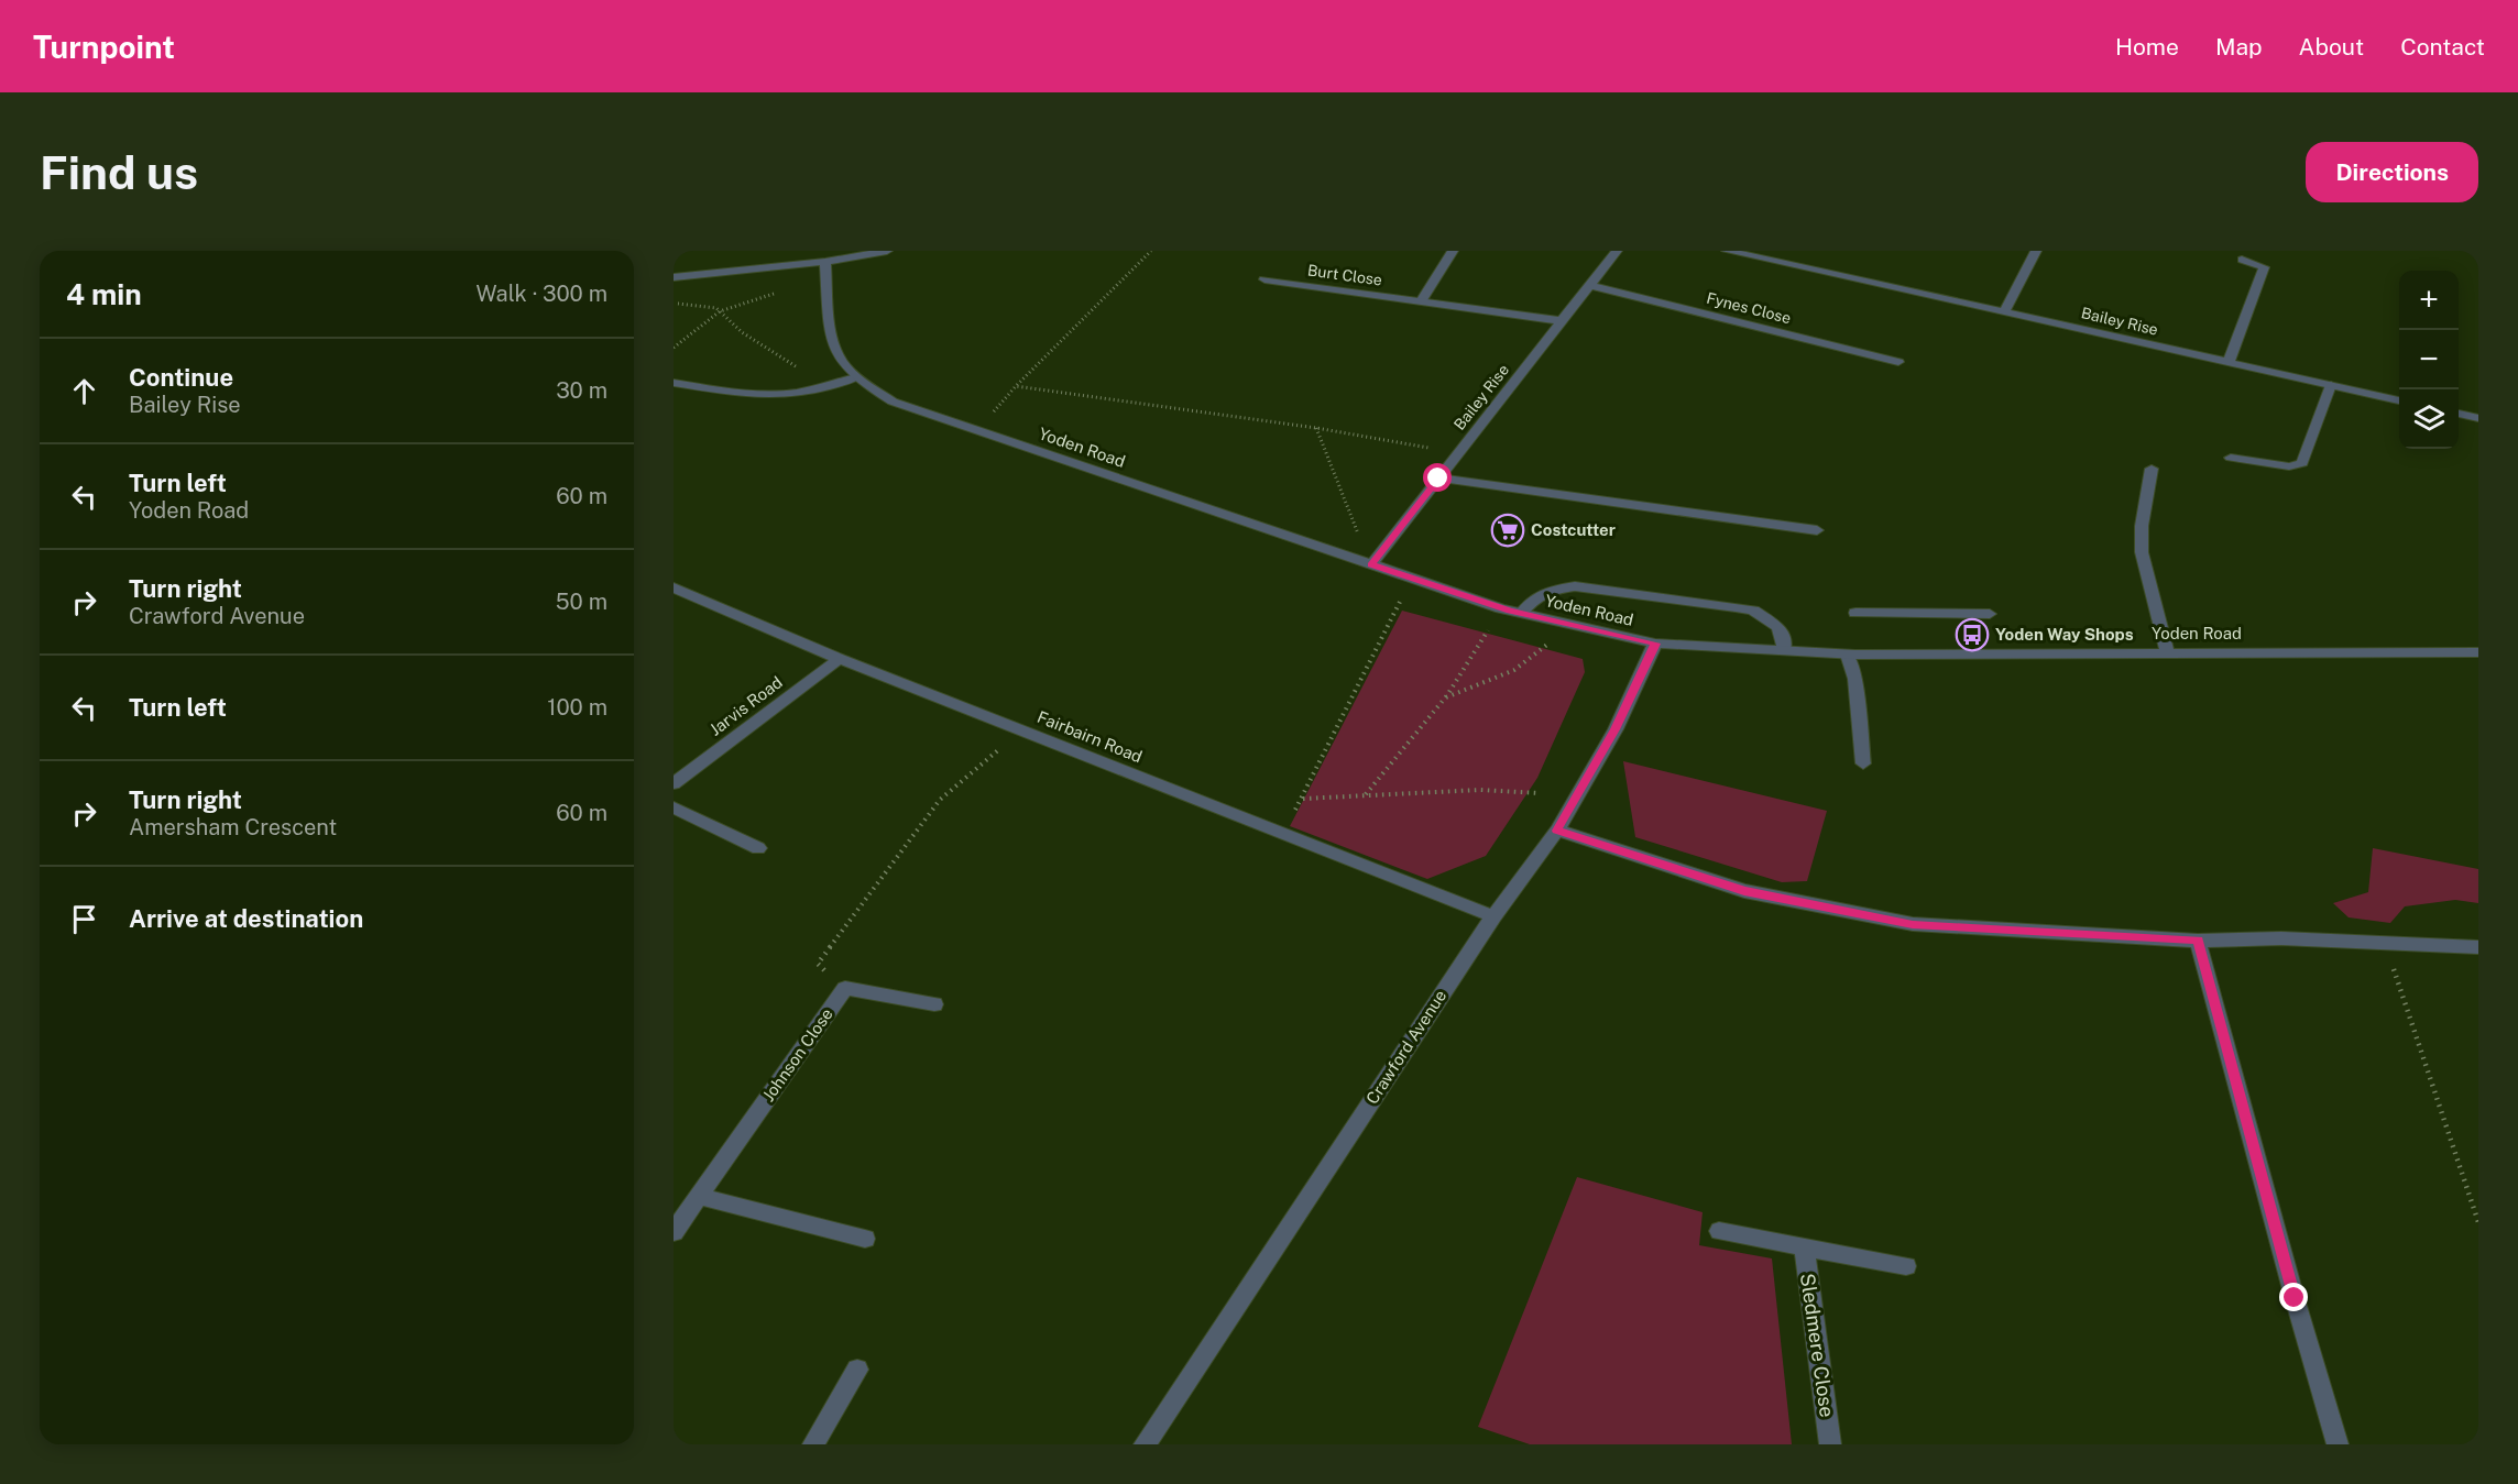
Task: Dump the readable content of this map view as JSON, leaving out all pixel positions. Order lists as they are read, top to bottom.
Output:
{
  "streets": {
    "street": [
      "Burt Close",
      "Fynes Close",
      "Bailey Rise",
      "Yoden Road",
      "Jarvis Road",
      "Fairbairn Road",
      "Crawford Avenue",
      "Johnson Close",
      "Sledmere Close"
    ]
  },
  "crossings": [
    ["Burt Close", "Bailey Rise"],
    ["Fynes Close", "Bailey Rise"],
    ["Bailey Rise", "Yoden Road"],
    ["Yoden Road", "Crawford Avenue"],
    ["Jarvis Road", "Fairbairn Road"],
    ["Fairbairn Road", "Crawford Avenue"]
  ],
  "places": {
    "supermarket": ["Costcutter"],
    "bus stop": ["Yoden Way Shops"]
  },
  "page": {
    "header": "Turnpoint",
    "nav": [
      "Home",
      "Map",
      "About",
      "Contact"
    ],
    "buttons": "Directions",
    "title": "Find us",
    "heading": ["4 min", "Walk · 300 m"],
    "map_buttons": ["+", "−"],
    "list": [
      ["Continue", "Bailey Rise", "30 m"],
      ["Turn left", "Yoden Road", "60 m"],
      ["Turn right", "Crawford Avenue", "50 m"],
      ["Turn left", "100 m"],
      ["Turn right", "Amersham Crescent", "60 m"],
      "Arrive at destination"
    ]
  }
}
